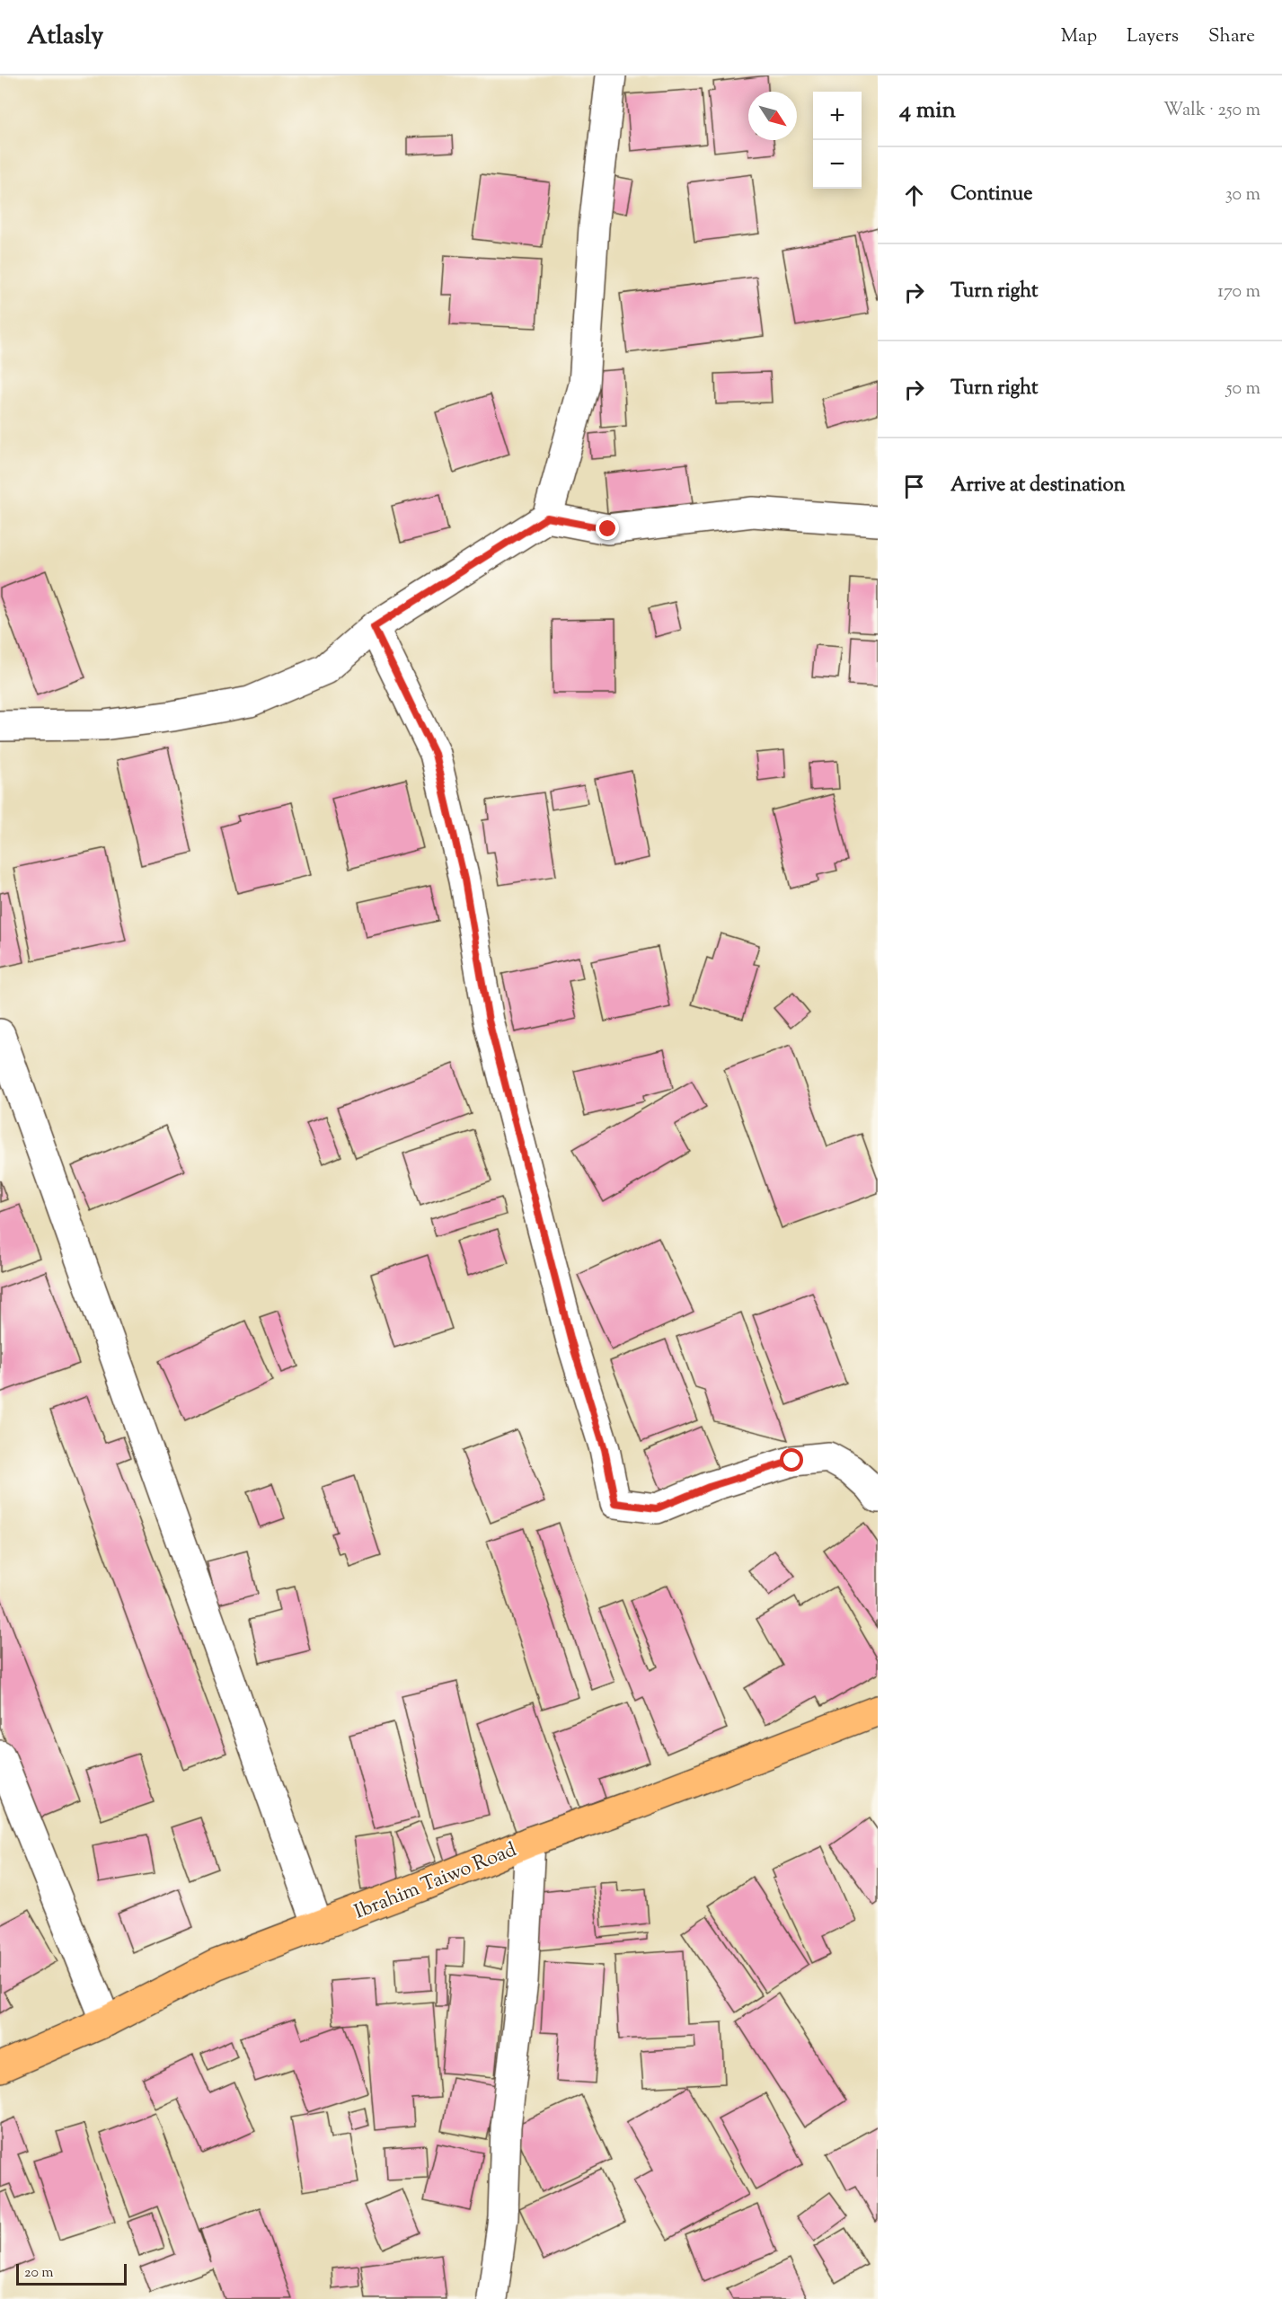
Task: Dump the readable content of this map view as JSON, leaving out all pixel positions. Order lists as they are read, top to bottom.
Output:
{
  "streets": {
    "main road": ["Ibrahim Taiwo Road"]
  },
  "scale_bar": "20 m",
  "north": "bottom right",
  "page": {
    "header": "Atlasly",
    "nav": ["Map", "Layers", "Share"],
    "heading": ["4 min", "Walk · 250 m"],
    "map_buttons": ["+", "−"],
    "list": [
      ["Continue", "30 m"],
      ["Turn right", "170 m"],
      ["Turn right", "50 m"],
      "Arrive at destination"
    ],
    "scale": "20 m"
  }
}
